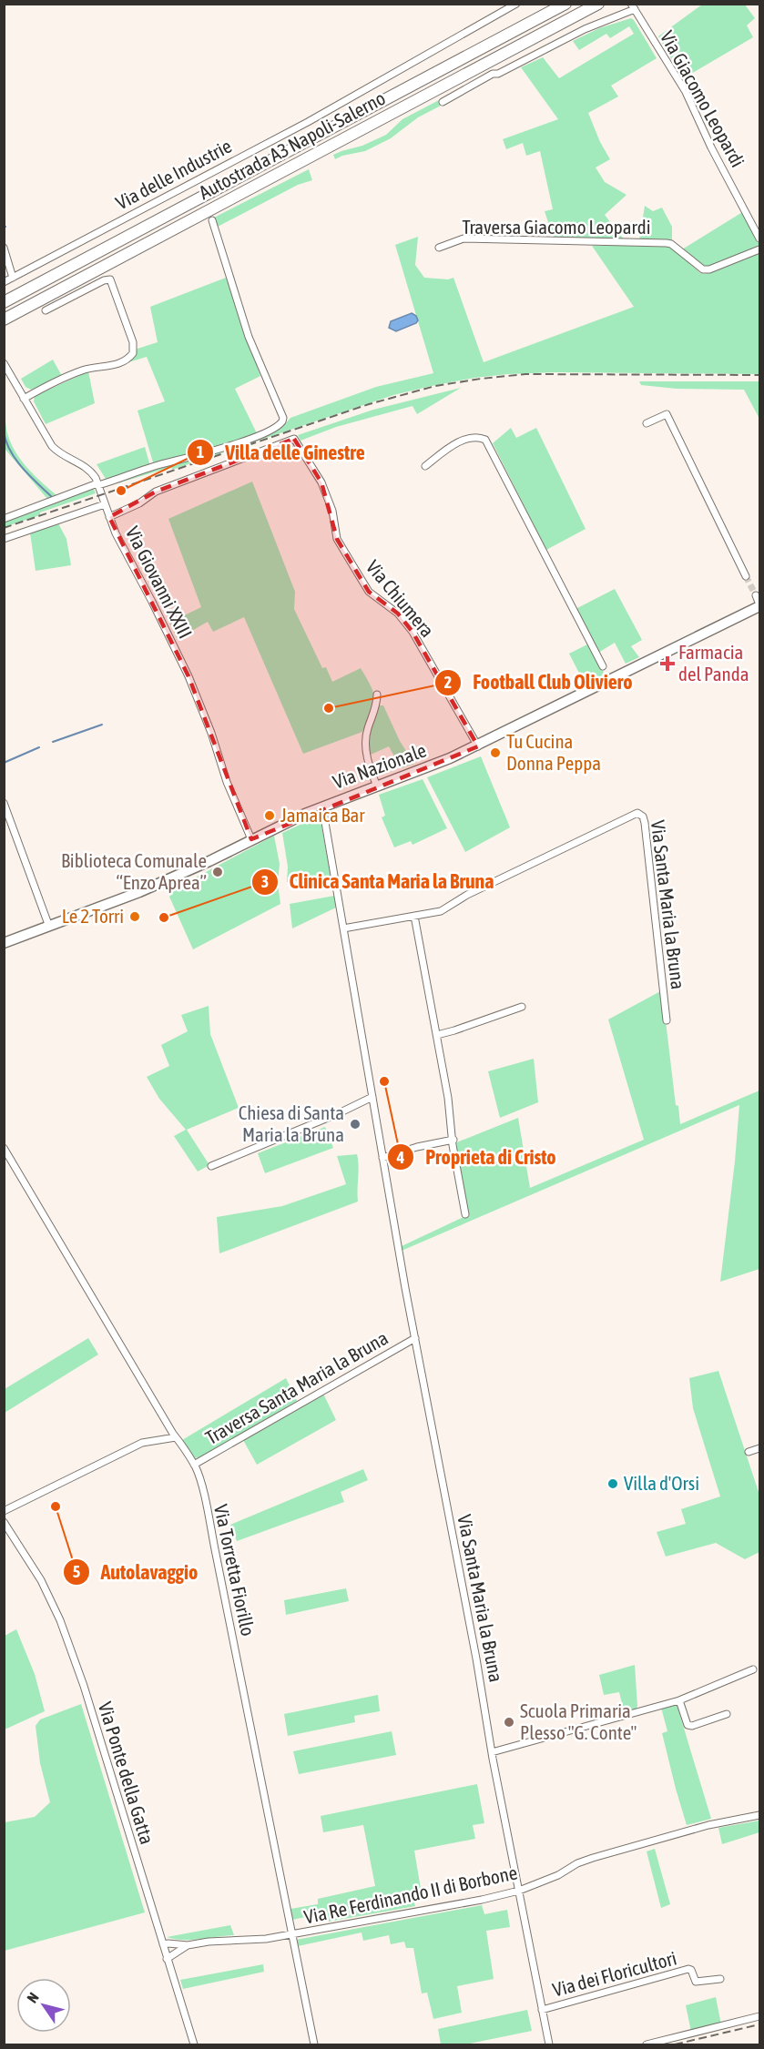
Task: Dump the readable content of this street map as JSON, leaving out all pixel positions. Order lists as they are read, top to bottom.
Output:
{
  "streets": {
    "highway": ["Autostrada A3 Napoli-Salerno"],
    "main road": ["Via Nazionale"],
    "street": [
      "Via Giacomo Leopardi",
      "Via delle Industrie",
      "Traversa Giacomo Leopardi",
      "Via Giovanni XXIII",
      "Via Chiumera",
      "Via Santa Maria la Bruna",
      "Traversa Santa Maria la Bruna",
      "Via Torretta Fiorillo",
      "Via Ponte della Gatta",
      "Via Re Ferdinando II di Borbone",
      "Via dei Floricultori"
    ]
  },
  "crossings": [
    ["Via Giovanni XXIII", "Via Chiumera"],
    ["Via Giovanni XXIII", "Via Nazionale"],
    ["Via Chiumera", "Via Nazionale"],
    ["Via Nazionale", "Via Santa Maria la Bruna"],
    ["Via Santa Maria la Bruna", "Traversa Santa Maria la Bruna"],
    ["Via Santa Maria la Bruna", "Via Re Ferdinando II di Borbone"],
    ["Via Santa Maria la Bruna", "Via dei Floricultori"],
    ["Traversa Santa Maria la Bruna", "Via Torretta Fiorillo"],
    ["Via Torretta Fiorillo", "Via Re Ferdinando II di Borbone"]
  ],
  "places": {
    "other": [
      "Villa delle Ginestre",
      "Football Club Oliviero",
      "Tu Cucina Donna Peppa",
      "Jamaica Bar",
      "Biblioteca Comunale “Enzo Aprea”",
      "Le 2 Torri",
      "Clinica Santa Maria la Bruna",
      "Proprieta di Cristo",
      "Chiesa di Santa Maria la Bruna",
      "Villa d'Orsi",
      "Autolavaggio",
      "Scuola Primaria Plesso \"G. Conte\""
    ],
    "health": ["Farmacia del Panda"]
  },
  "north": "top left"
}
